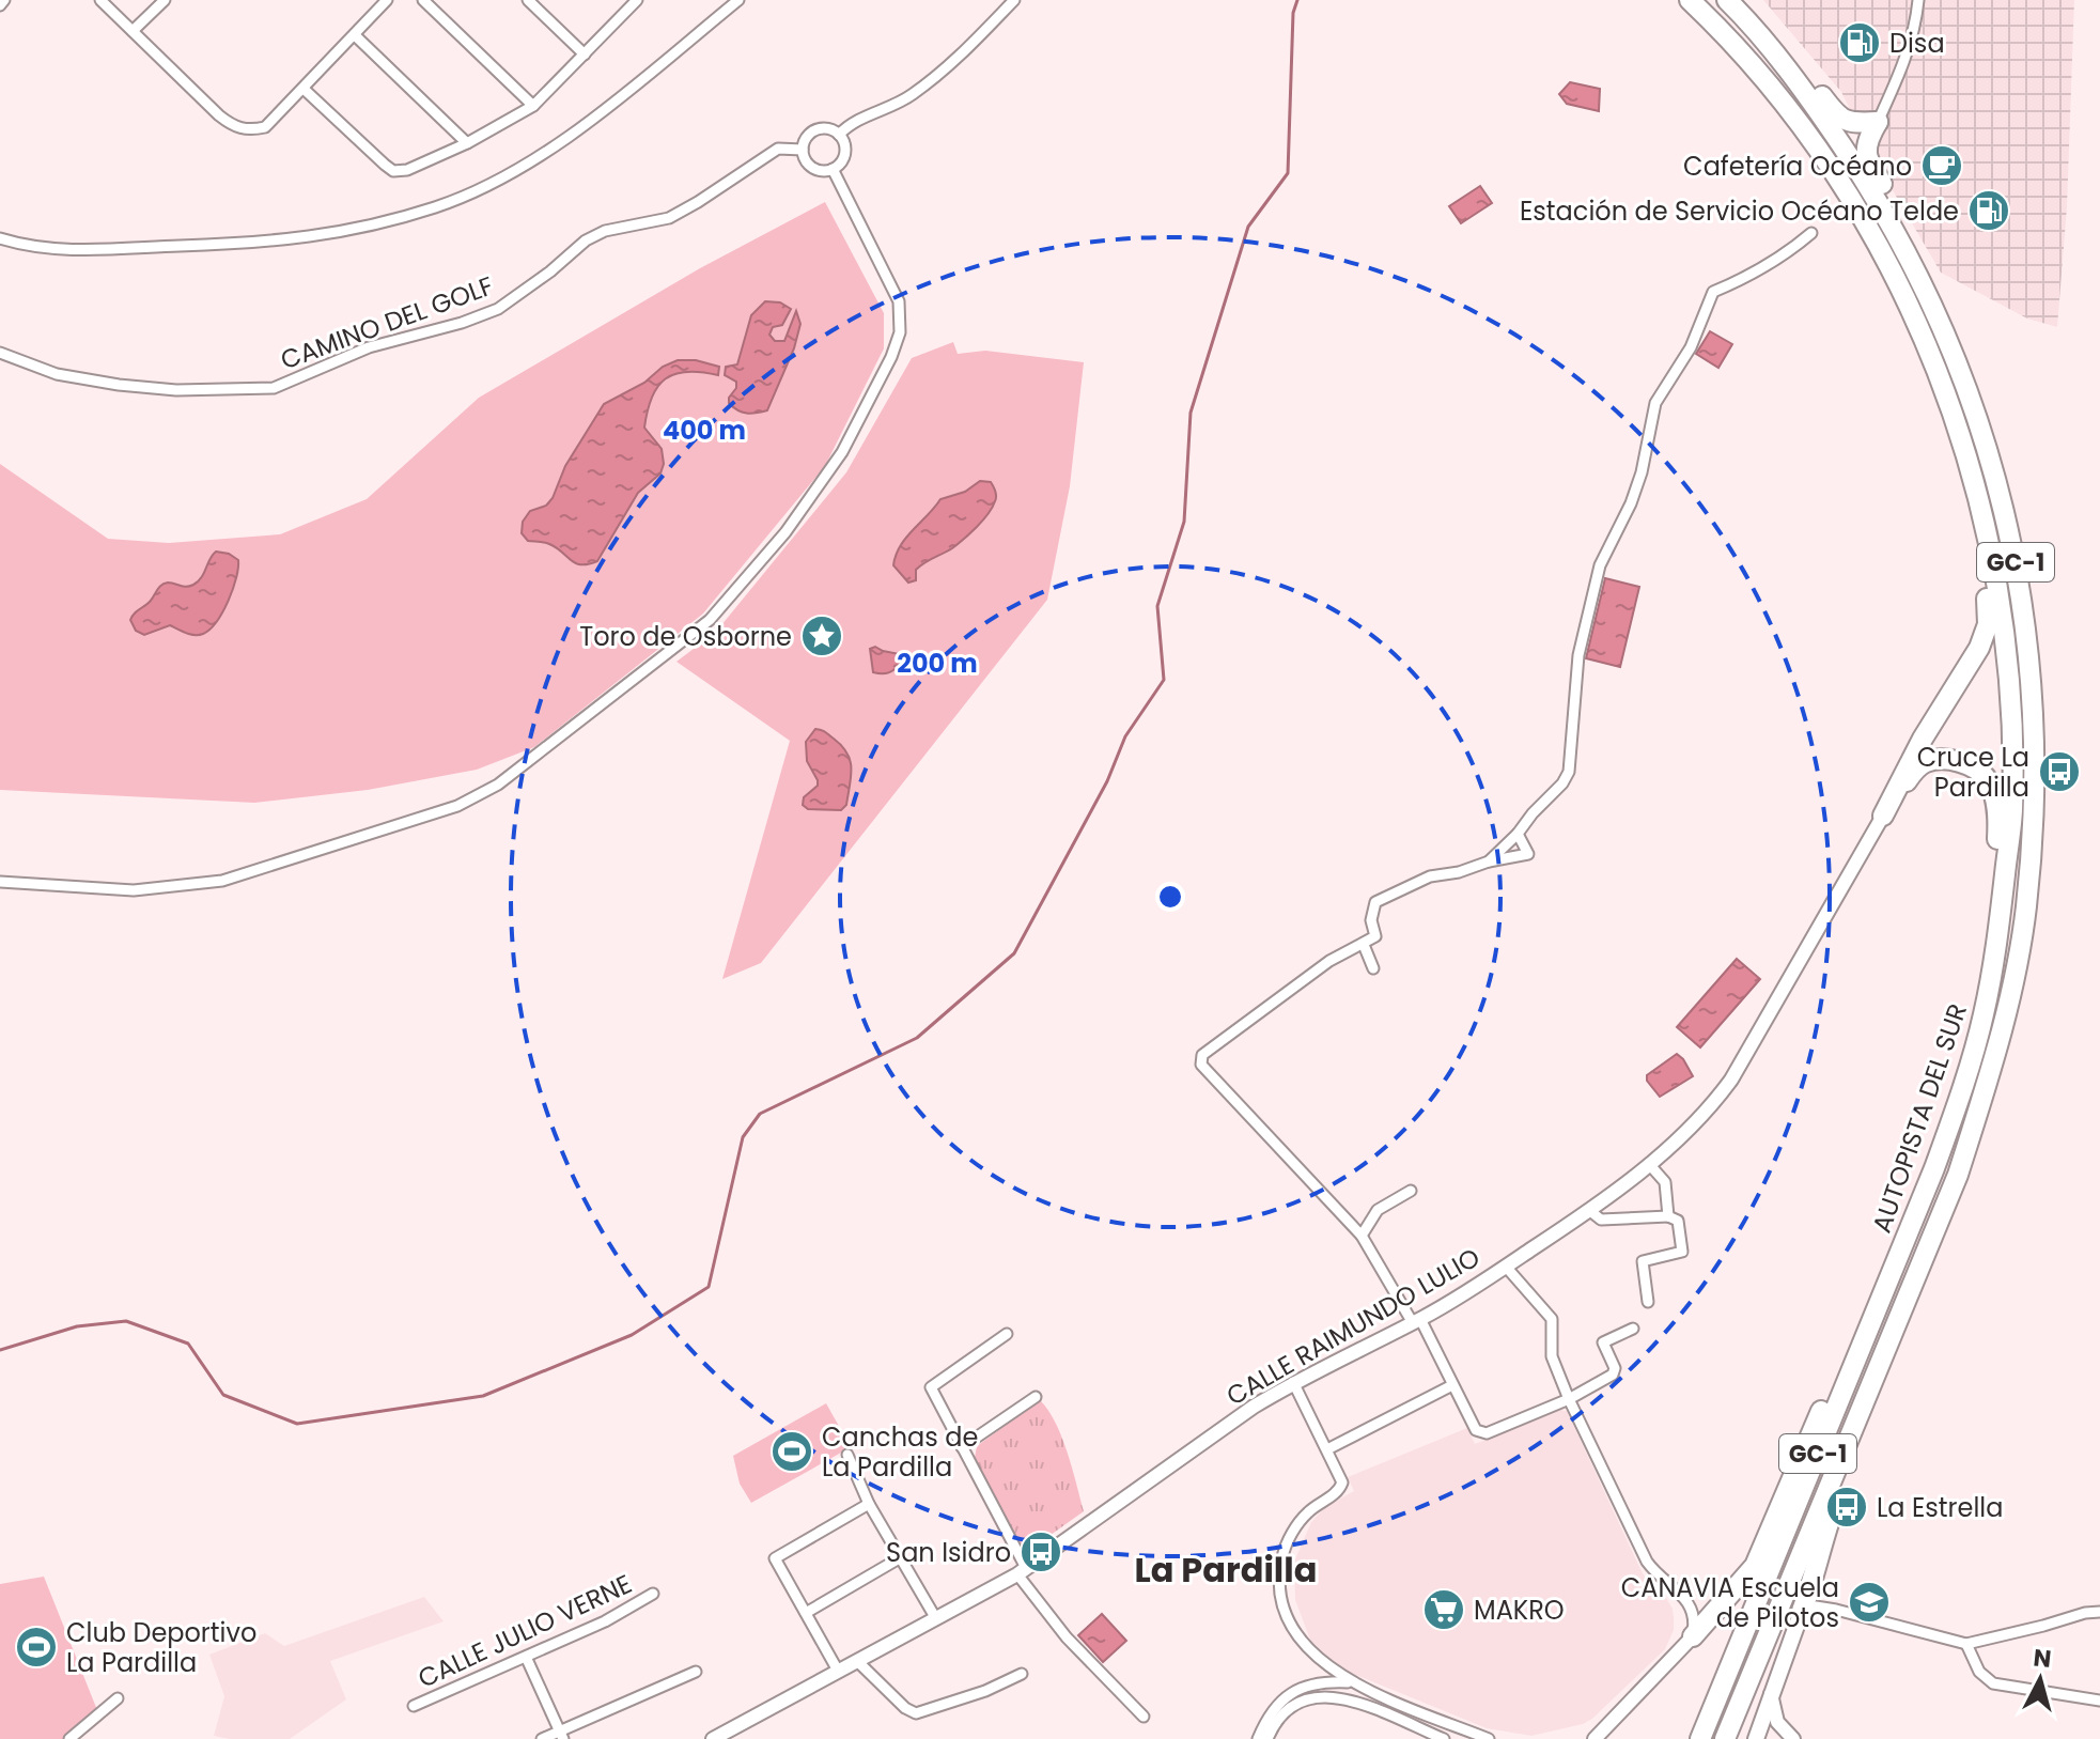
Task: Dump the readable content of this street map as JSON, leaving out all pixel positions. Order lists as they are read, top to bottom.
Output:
{
  "streets": {
    "highway": ["GC-1", "AUTOPISTA DEL SUR"],
    "street": ["CAMINO DEL GOLF", "CALLE RAIMUNDO LULIO", "CALLE JULIO VERNE"]
  },
  "districts": ["La Pardilla"],
  "places": {
    "fuel station": ["Disa", "Estación de Servicio Océano Telde"],
    "cafe": ["Cafetería Océano"],
    "place": ["Toro de Osborne"],
    "bus stop": ["Cruce La Pardilla", "La Estrella", "San Isidro"],
    "sports": ["Canchas de La Pardilla", "Club Deportivo La Pardilla"],
    "school or university": ["CANAVIA Escuela de Pilotos"],
    "supermarket": ["MAKRO"]
  },
  "north": "top",
  "rings": ["400 m", "200 m"]
}
